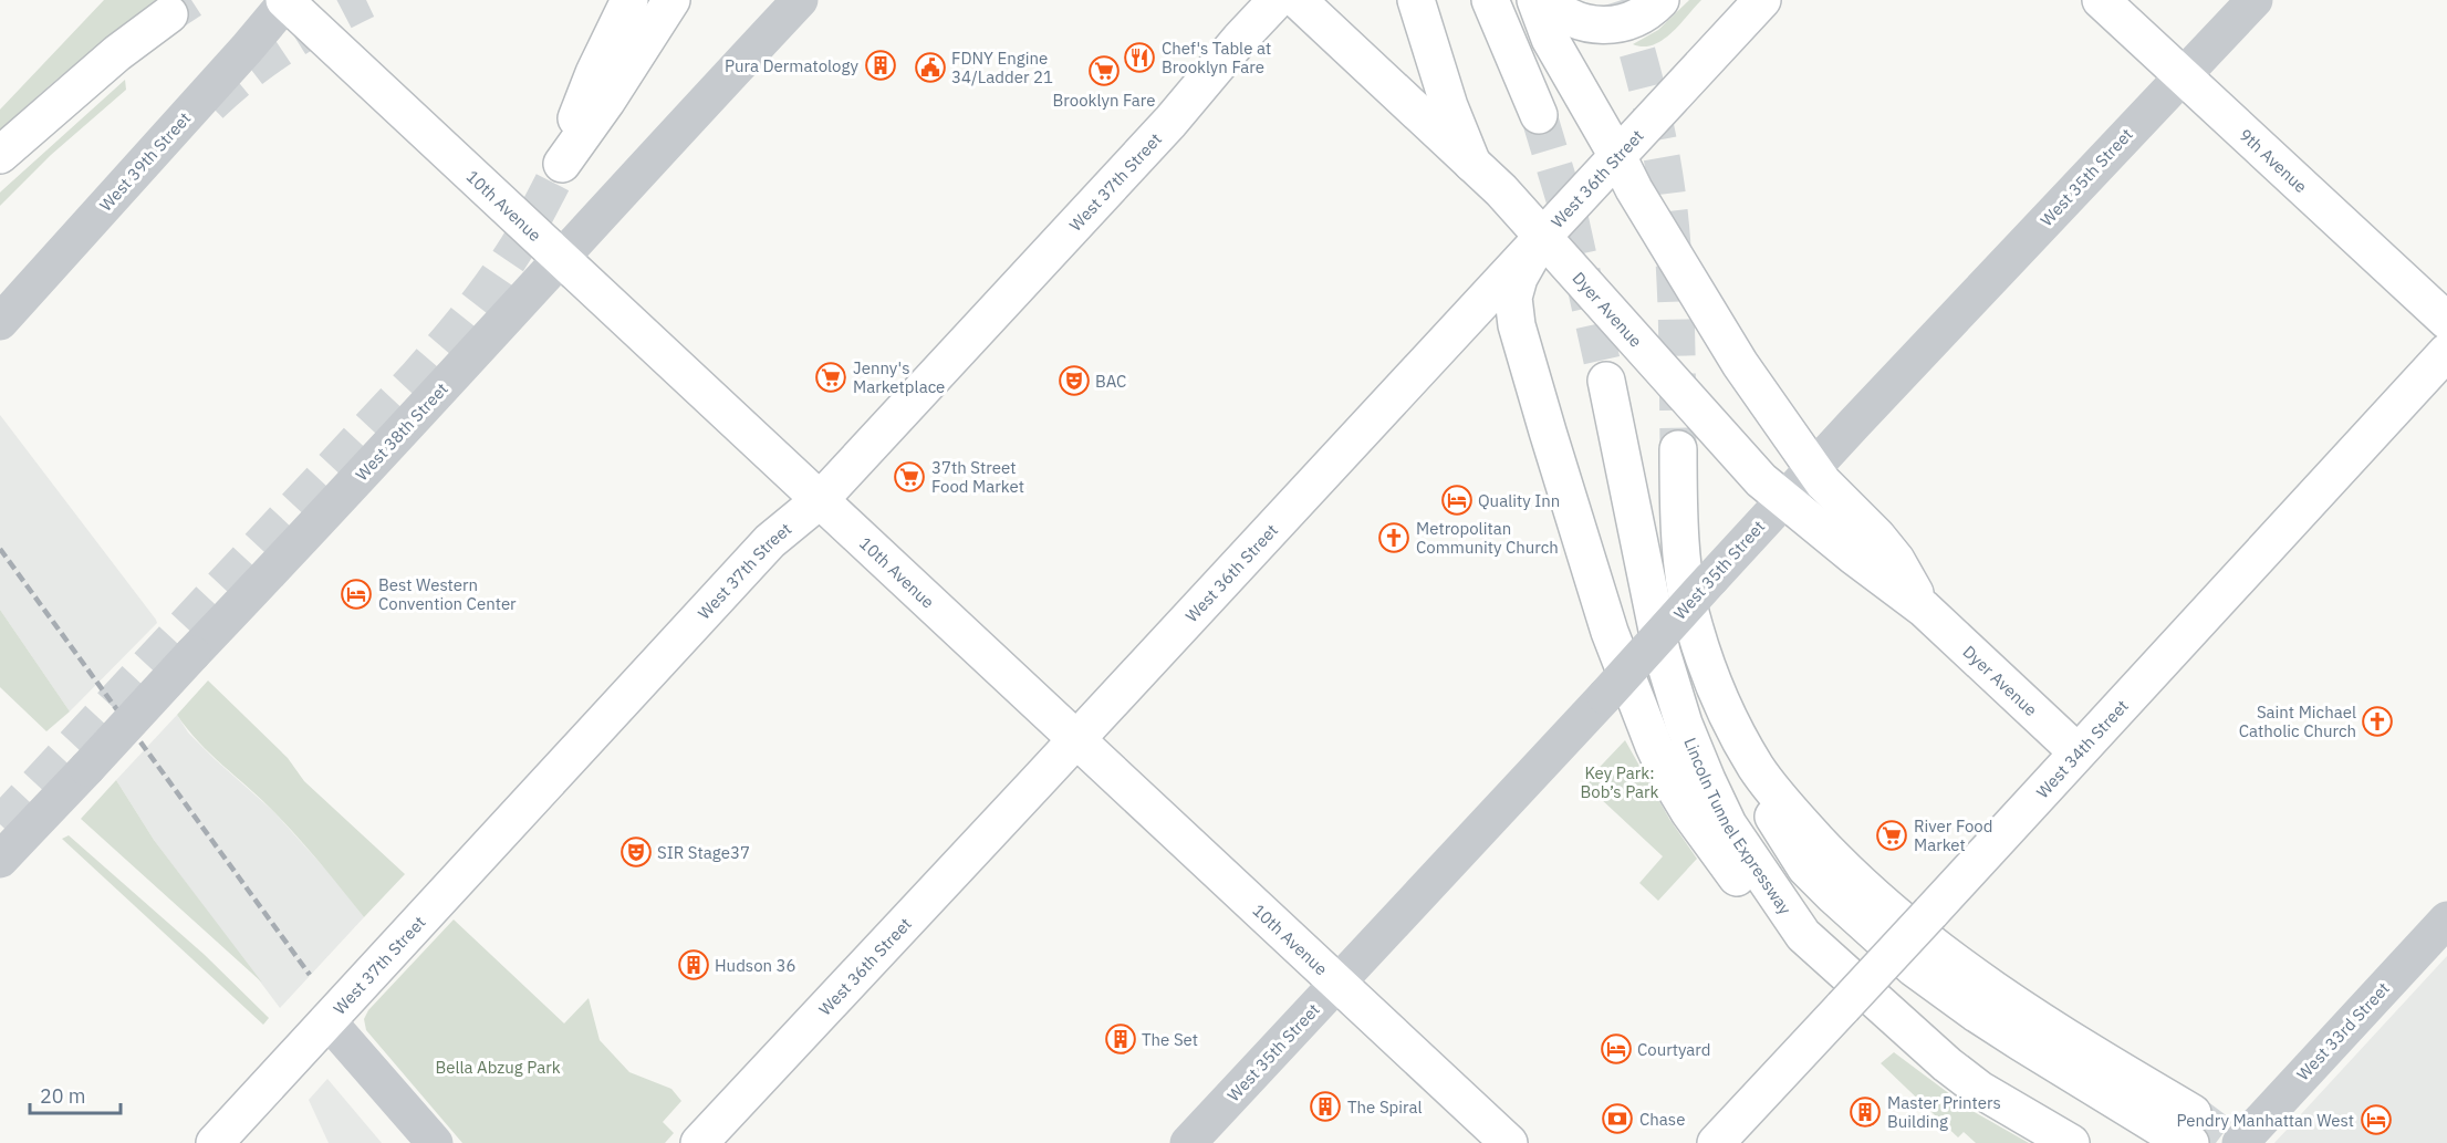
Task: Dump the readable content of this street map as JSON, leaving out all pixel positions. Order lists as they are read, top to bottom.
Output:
{
  "streets": {
    "main road": [
      "9th Avenue",
      "West 36th Street",
      "West 37th Street",
      "10th Avenue",
      "Dyer Avenue",
      "West 34th Street",
      "Lincoln Tunnel Expressway"
    ],
    "street": [
      "West 39th Street",
      "West 35th Street",
      "West 38th Street",
      "West 33rd Street"
    ]
  },
  "crossings": [
    ["West 39th Street", "10th Avenue"],
    ["9th Avenue", "West 35th Street"],
    ["West 35th Street", "10th Avenue"],
    ["West 35th Street", "Dyer Avenue"],
    ["West 36th Street", "10th Avenue"],
    ["West 36th Street", "Dyer Avenue"],
    ["West 37th Street", "10th Avenue"],
    ["10th Avenue", "West 38th Street"],
    ["Dyer Avenue", "West 34th Street"]
  ],
  "parks": ["Key Park: Bob’s Park", "Bella Abzug Park"],
  "places": {
    "restaurant": ["Chef's Table at Brooklyn Fare"],
    "building": [
      "Pura Dermatology",
      "Hudson 36",
      "The Set",
      "The Spiral",
      "Master Printers Building"
    ],
    "public building": ["FDNY Engine 34/Ladder 21"],
    "supermarket": [
      "Brooklyn Fare",
      "Jenny's Marketplace",
      "37th Street Food Market",
      "River Food Market"
    ],
    "theatre": ["BAC", "SIR Stage37"],
    "hotel": [
      "Quality Inn",
      "Best Western Convention Center",
      "Courtyard",
      "Pendry Manhattan West"
    ],
    "church": ["Metropolitan Community Church", "Saint Michael Catholic Church"],
    "bank": ["Chase"]
  },
  "scale_bar": "20 m"
}
